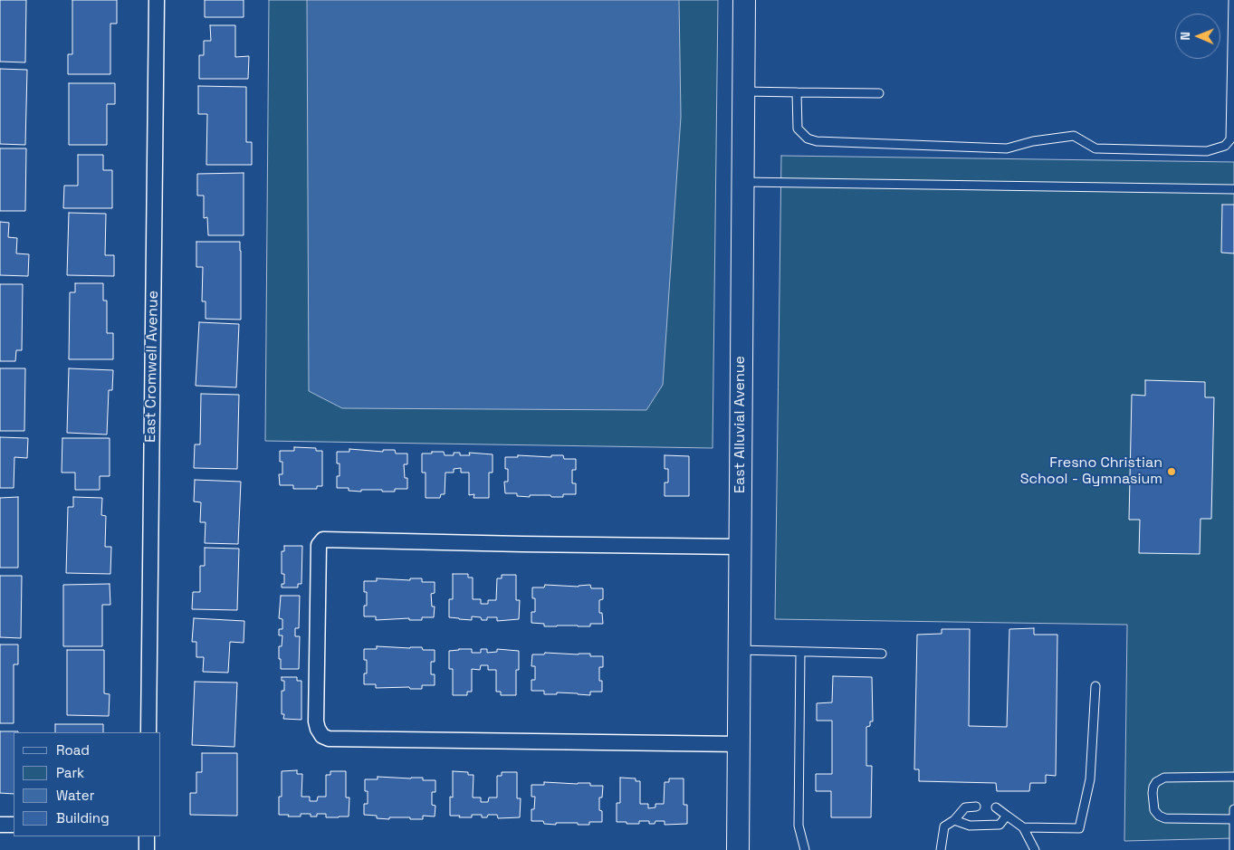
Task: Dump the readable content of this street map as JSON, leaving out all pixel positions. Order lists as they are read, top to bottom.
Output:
{
  "streets": {
    "main road": ["East Alluvial Avenue"],
    "street": ["East Cromwell Avenue"]
  },
  "places": ["Fresno Christian School - Gymnasium"],
  "legend": [
    "Road",
    "Park",
    "Water",
    "Building"
  ],
  "north": "left"
}
